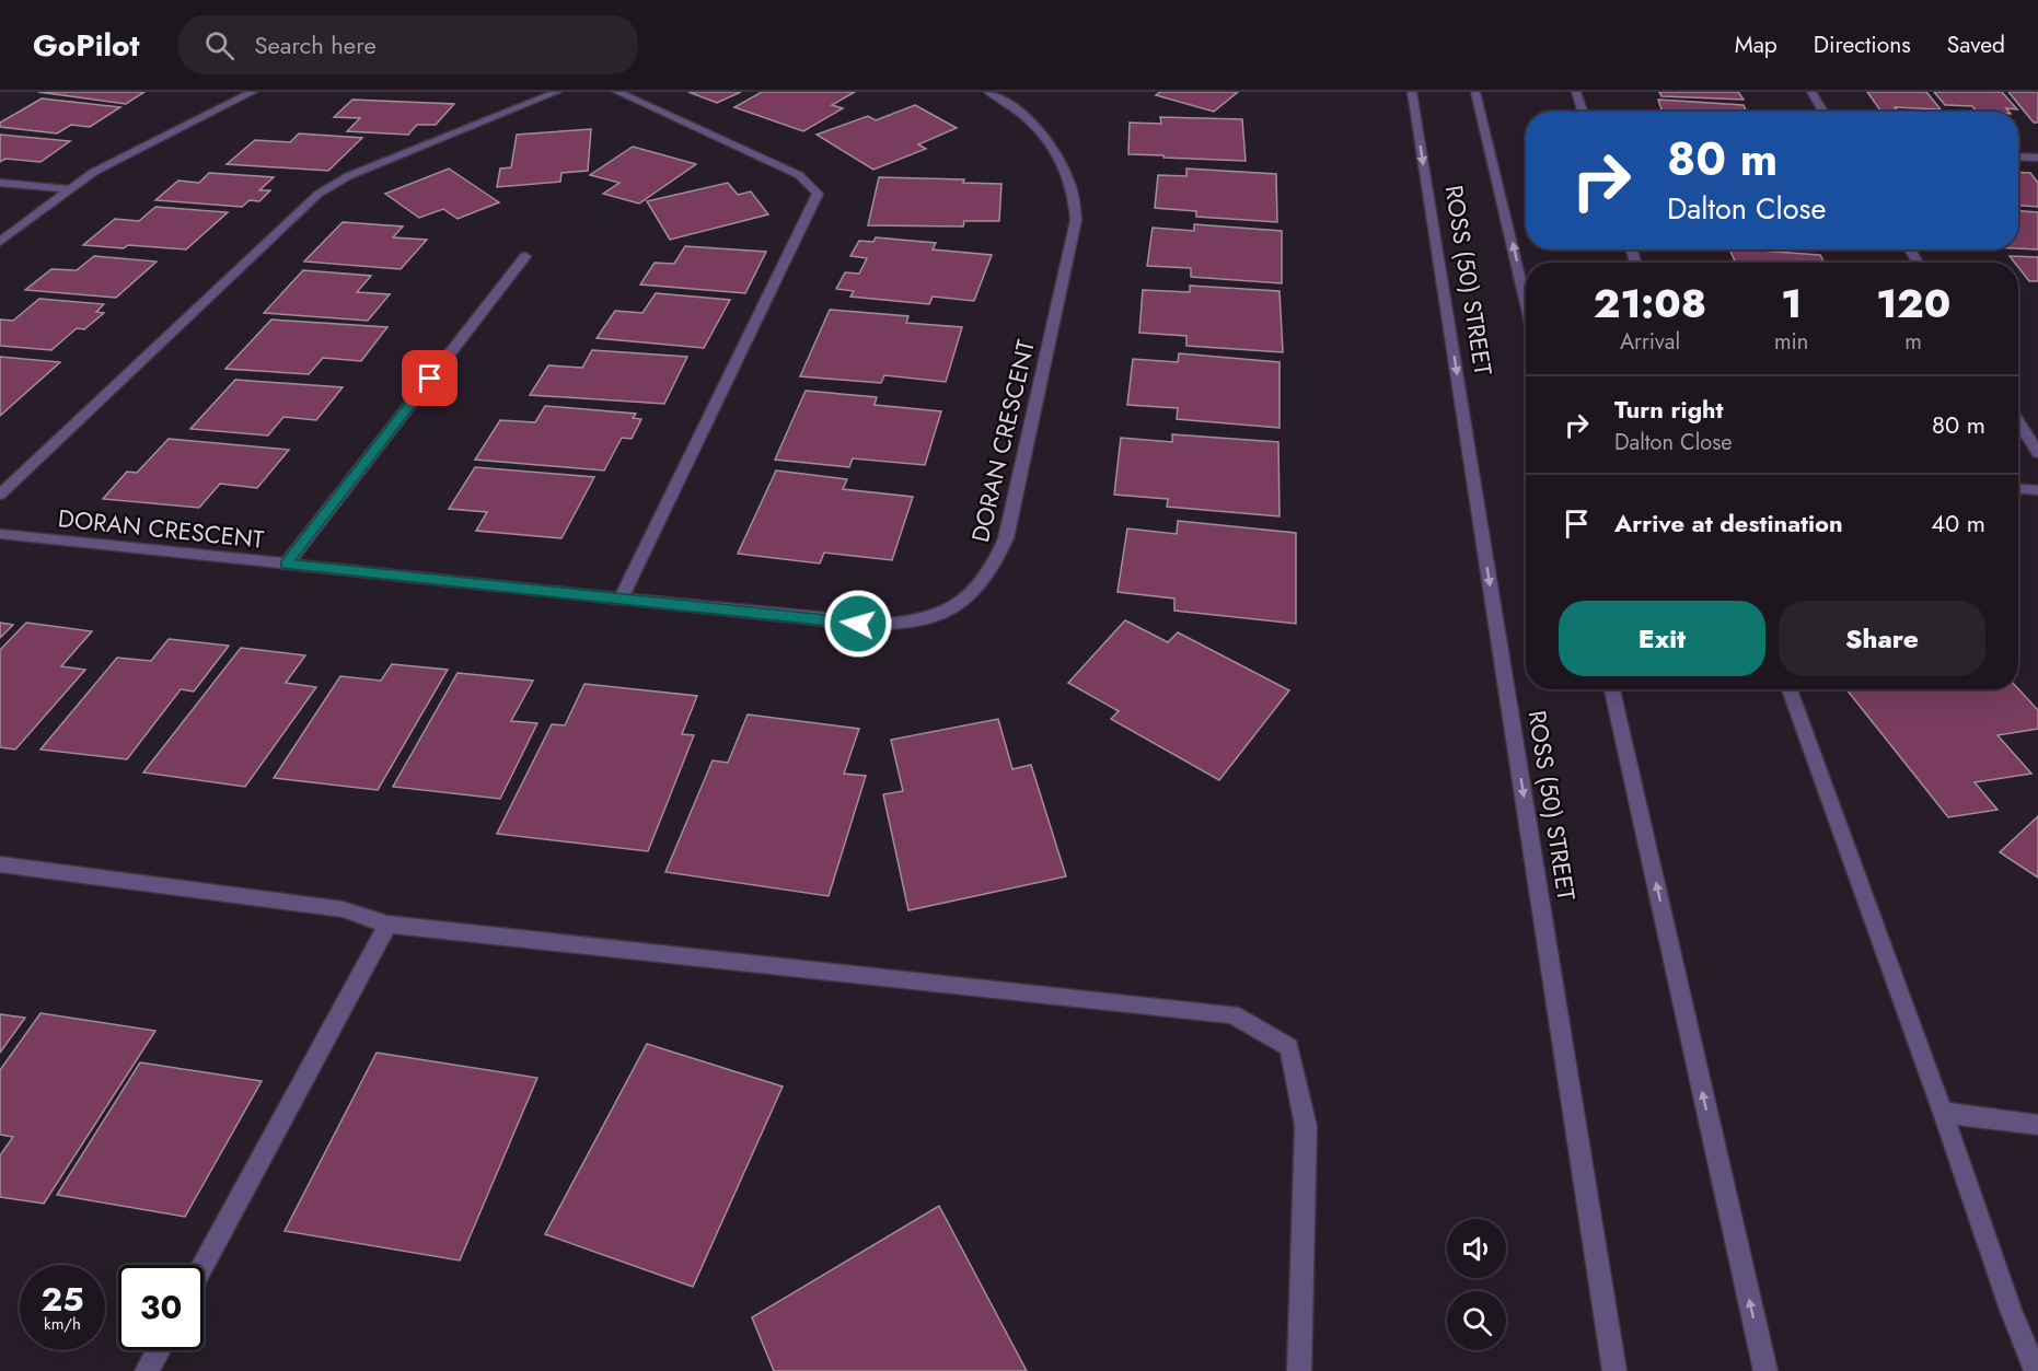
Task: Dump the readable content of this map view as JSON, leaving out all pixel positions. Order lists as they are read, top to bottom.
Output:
{
  "streets": {
    "street": ["ROSS (50) STREET", "DORAN CRESCENT"]
  },
  "page": {
    "header": "GoPilot",
    "search": "Search here",
    "nav": ["Map", "Directions", "Saved"],
    "turn": ["80 m", "Dalton Close"],
    "eta": [
      "21:08",
      "Arrival",
      "1",
      "min",
      "120",
      "m"
    ],
    "list": [
      {
        "name": "Turn right",
        "note": "Dalton Close",
        "value": "80 m"
      },
      {
        "name": "Arrive at destination",
        "value": "40 m"
      }
    ],
    "buttons": ["Exit", "Share"],
    "speed": "25 km/h",
    "limit": "30"
  }
}
